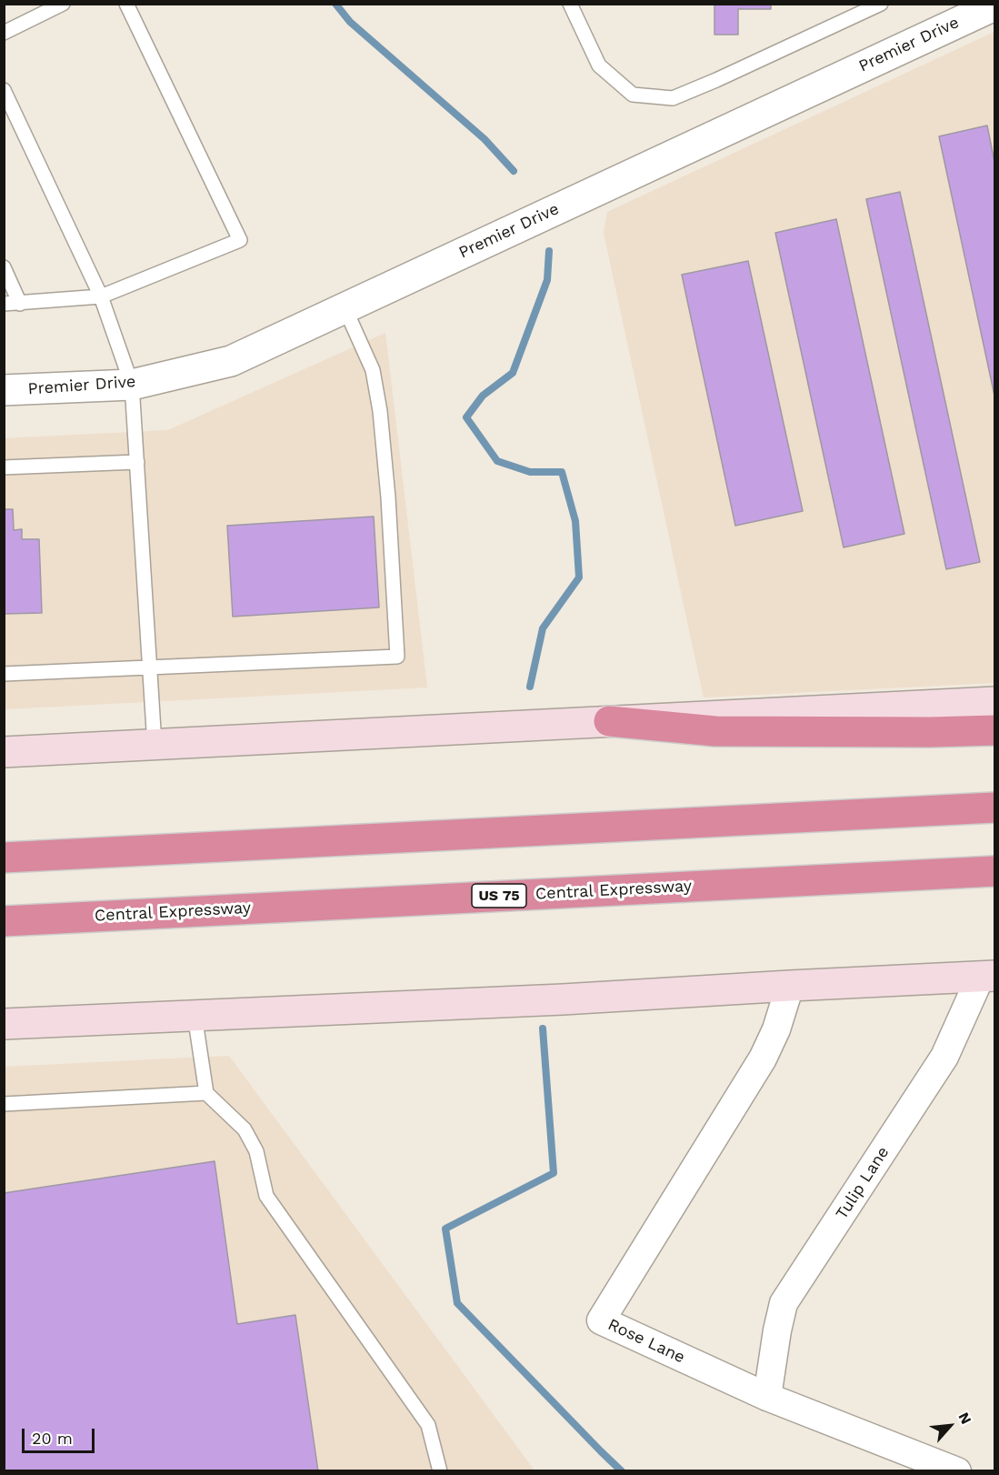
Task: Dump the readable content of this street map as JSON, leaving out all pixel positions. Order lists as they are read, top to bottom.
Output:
{
  "streets": {
    "highway": ["Central Expressway", "US 75"],
    "street": ["Premier Drive", "Tulip Lane", "Rose Lane"]
  },
  "crossings": [
    ["Tulip Lane", "Rose Lane"]
  ],
  "scale_bar": "20 m",
  "north": "top right"
}
